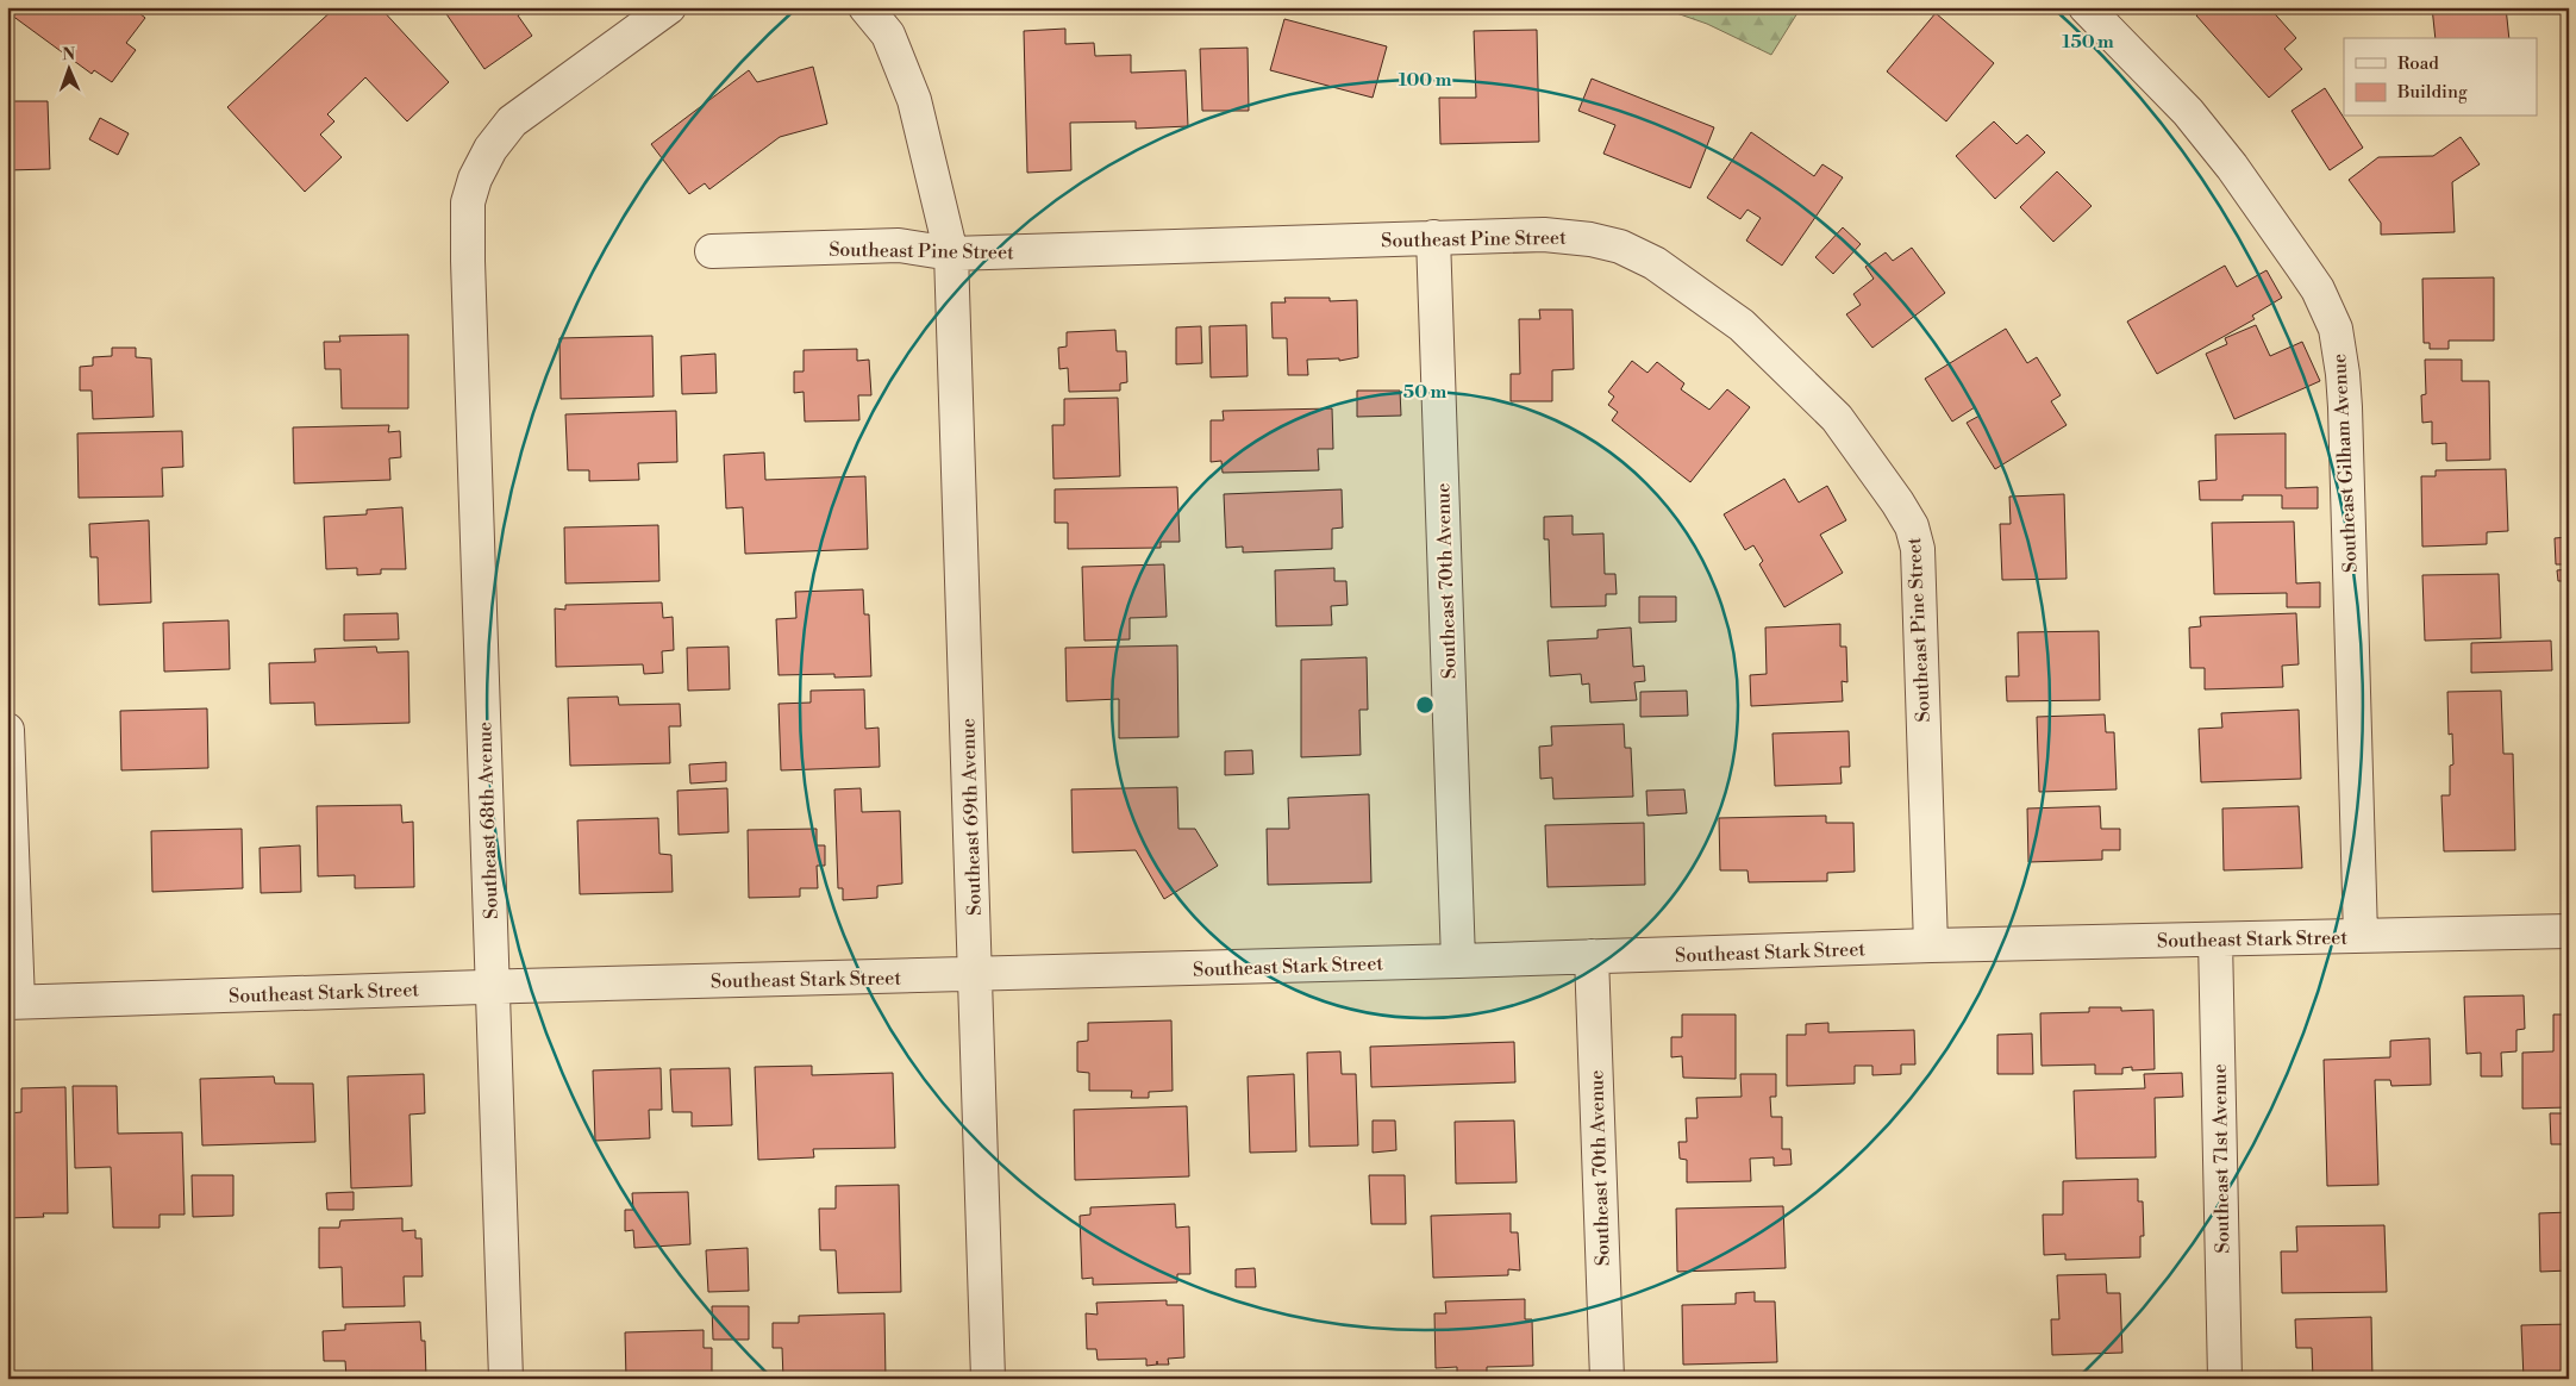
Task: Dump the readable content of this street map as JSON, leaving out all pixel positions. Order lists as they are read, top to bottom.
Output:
{
  "streets": {
    "street": [
      "Southeast Pine Street",
      "Southeast Gilham Avenue",
      "Southeast 70th Avenue",
      "Southeast 69th Avenue",
      "Southeast 68th Avenue",
      "Southeast Stark Street",
      "Southeast 71st Avenue"
    ]
  },
  "crossings": [
    ["Southeast Pine Street", "Southeast 70th Avenue"],
    ["Southeast Pine Street", "Southeast 69th Avenue"],
    ["Southeast Pine Street", "Southeast Stark Street"],
    ["Southeast Gilham Avenue", "Southeast Stark Street"],
    ["Southeast 70th Avenue", "Southeast Stark Street"],
    ["Southeast 69th Avenue", "Southeast Stark Street"],
    ["Southeast 68th Avenue", "Southeast Stark Street"],
    ["Southeast Stark Street", "Southeast 71st Avenue"]
  ],
  "legend": ["Road", "Building"],
  "north": "top",
  "rings": ["150 m", "100 m", "50 m"]
}
